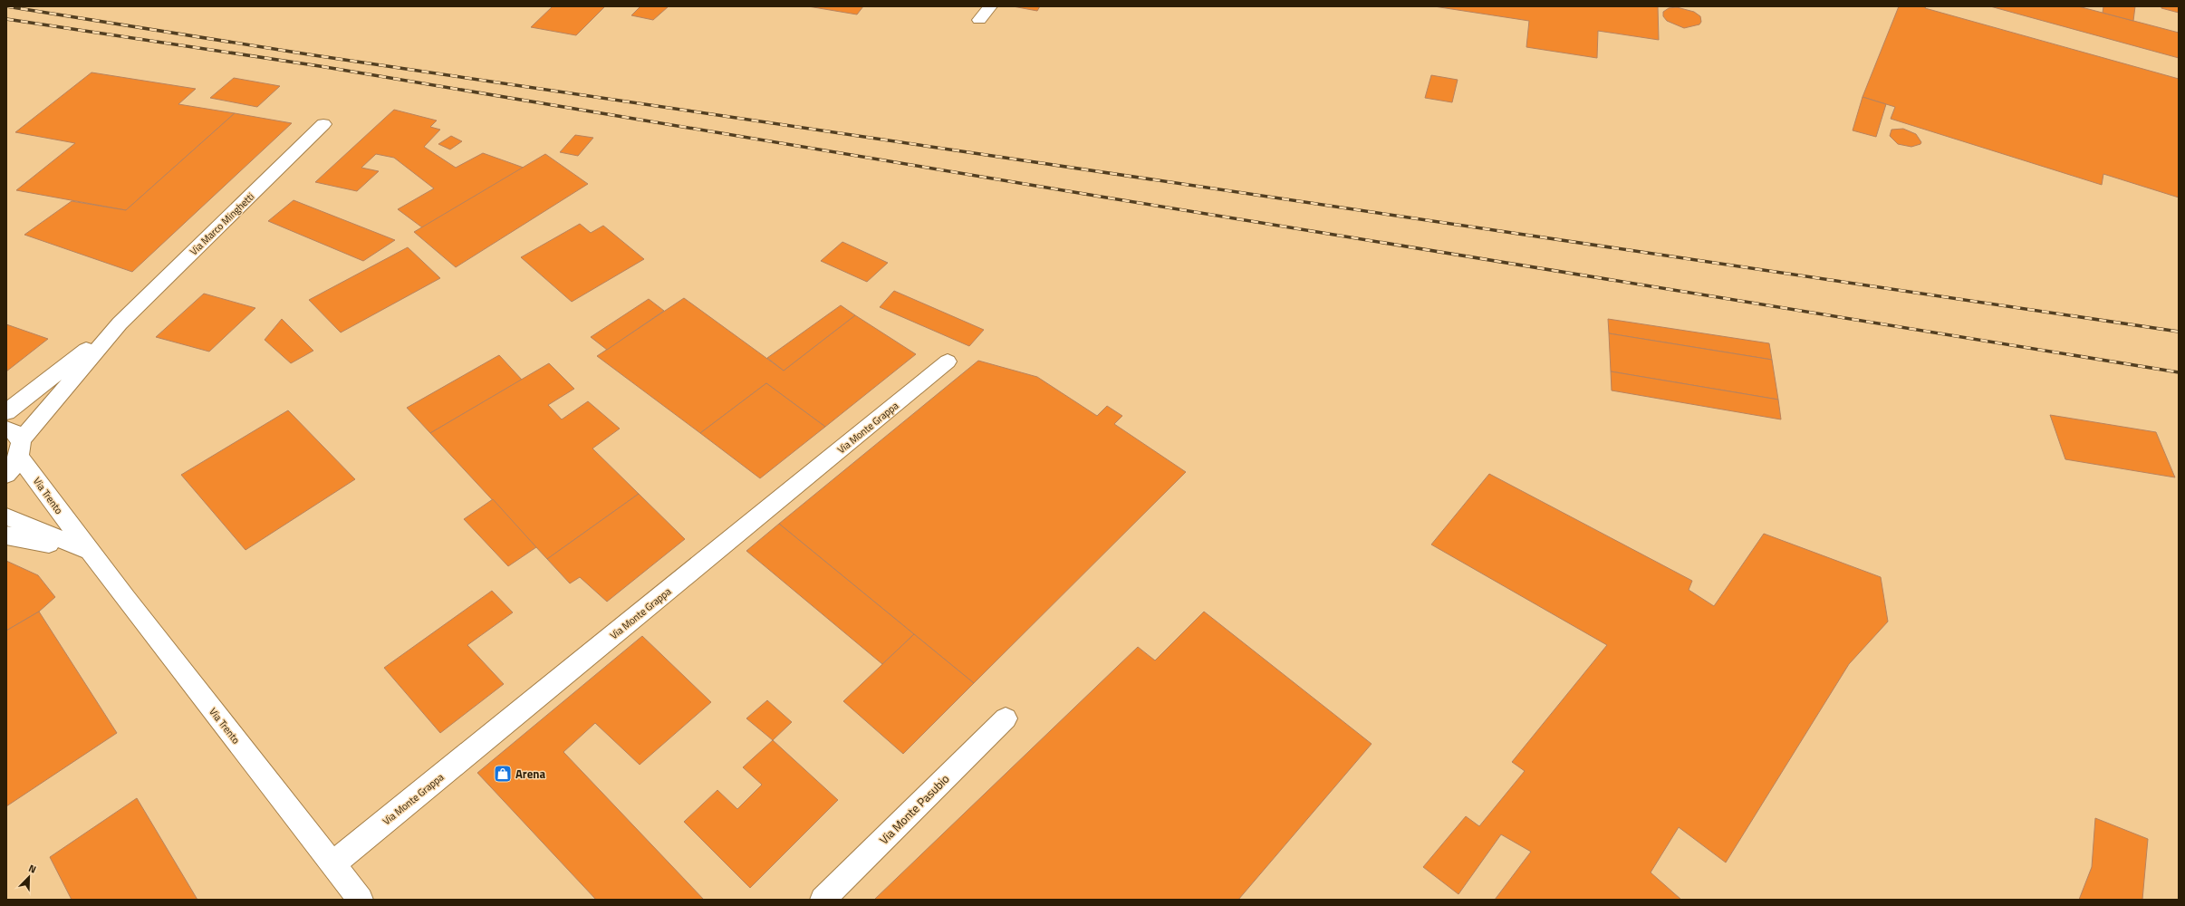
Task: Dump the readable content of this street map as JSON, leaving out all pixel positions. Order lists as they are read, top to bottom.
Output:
{
  "streets": {
    "street": [
      "Via Marco Minghetti",
      "Via Monte Grappa",
      "Via Trento",
      "Via Monte Pasubio"
    ]
  },
  "crossings": [
    ["Via Marco Minghetti", "Via Trento"],
    ["Via Monte Grappa", "Via Trento"]
  ],
  "places": {
    "shop": ["Arena"]
  },
  "north": "top right"
}
